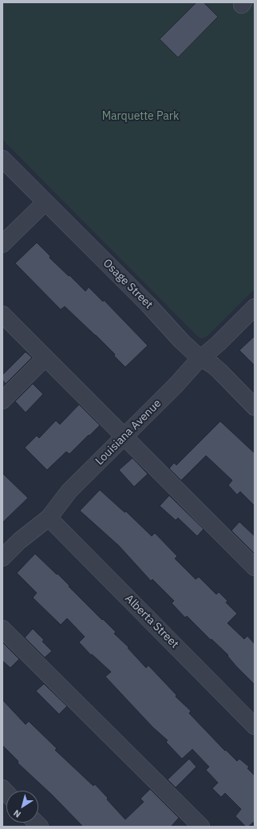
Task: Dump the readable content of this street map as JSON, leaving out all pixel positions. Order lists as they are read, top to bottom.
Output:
{
  "streets": {
    "street": ["Osage Street", "Louisiana Avenue", "Alberta Street"]
  },
  "crossings": [
    ["Osage Street", "Louisiana Avenue"],
    ["Louisiana Avenue", "Alberta Street"]
  ],
  "parks": ["Marquette Park"],
  "north": "bottom left"
}
